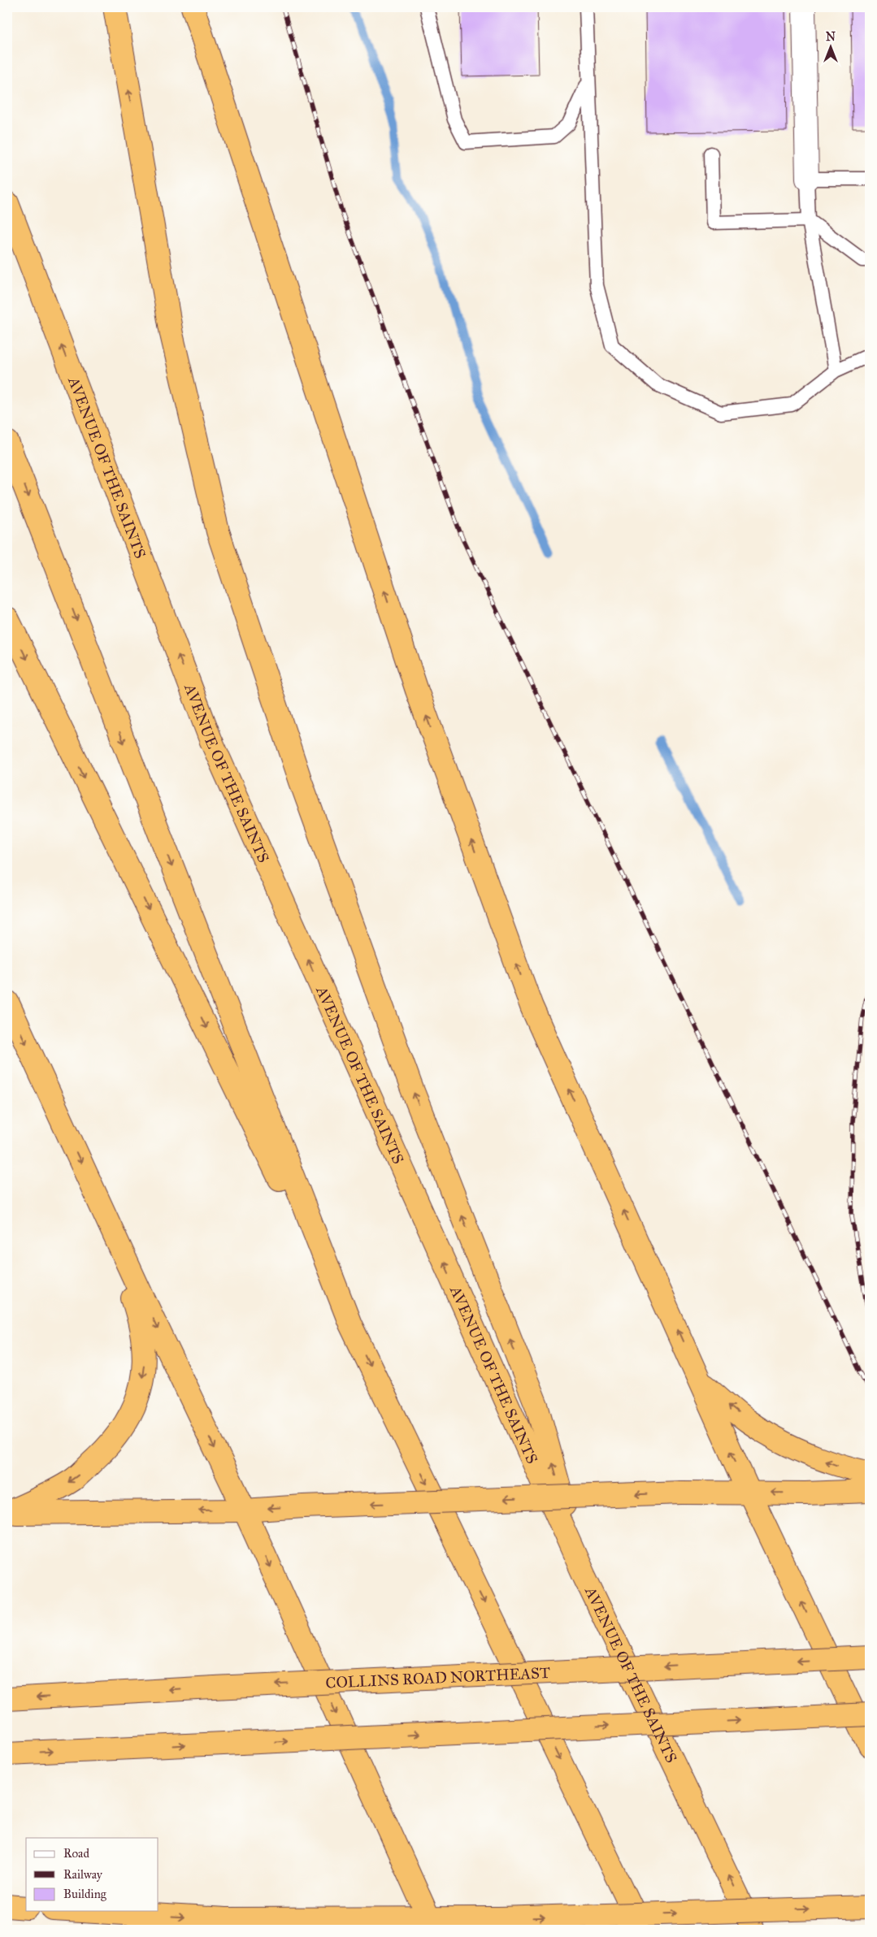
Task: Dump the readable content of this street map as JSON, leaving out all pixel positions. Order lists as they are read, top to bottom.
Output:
{
  "streets": {
    "highway": ["AVENUE OF THE SAINTS", "COLLINS ROAD NORTHEAST"]
  },
  "legend": ["Road", "Railway", "Building"],
  "north": "top"
}
